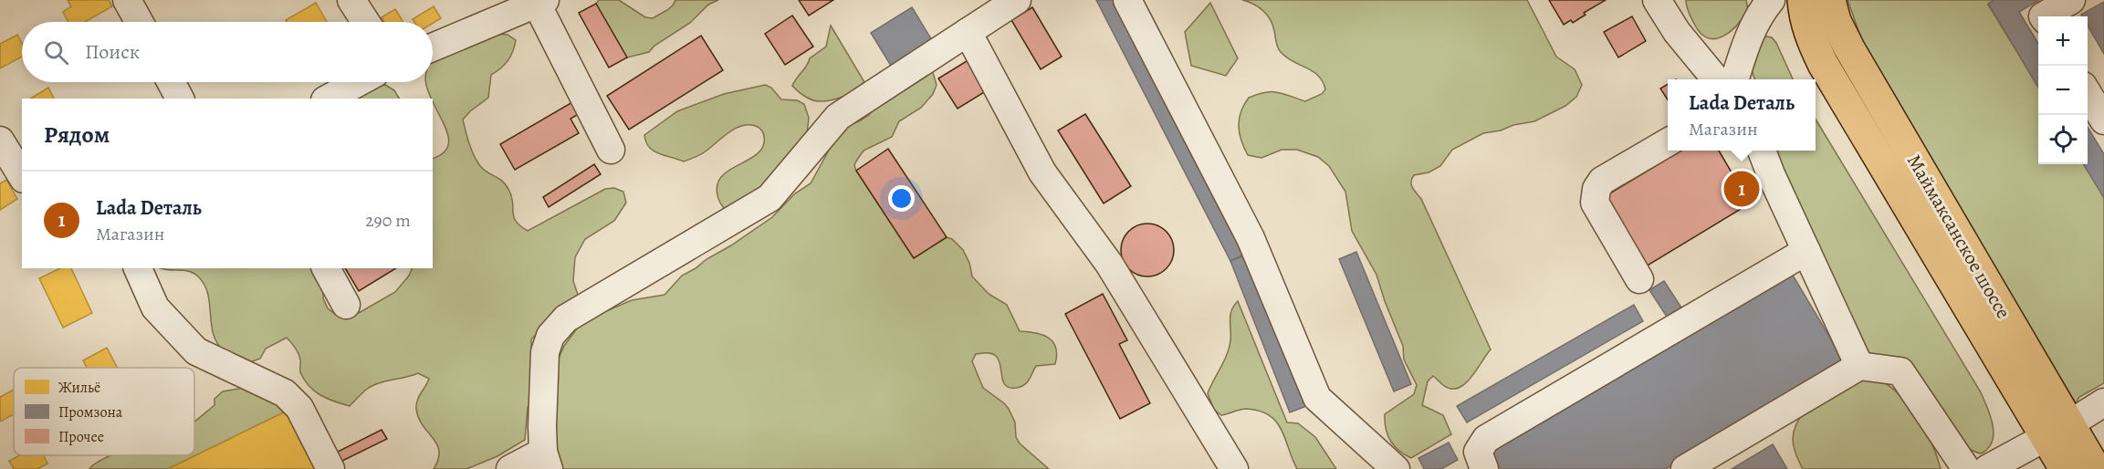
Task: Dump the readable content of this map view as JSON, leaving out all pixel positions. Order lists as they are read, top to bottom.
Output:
{
  "streets": {
    "main road": ["Маймаксанское шоссе"]
  },
  "legend": ["Жильё", "Промзона", "Прочее"],
  "page": {
    "map_buttons": ["+", "−"],
    "search": "Поиск",
    "popup": ["Lada Dеталь", "Магазин"],
    "heading": "Рядом",
    "pins": "1",
    "list": [
      {
        "mark": "1",
        "name": "Lada Dеталь",
        "note": "Магазин",
        "value": "290 m"
      }
    ]
  }
}
